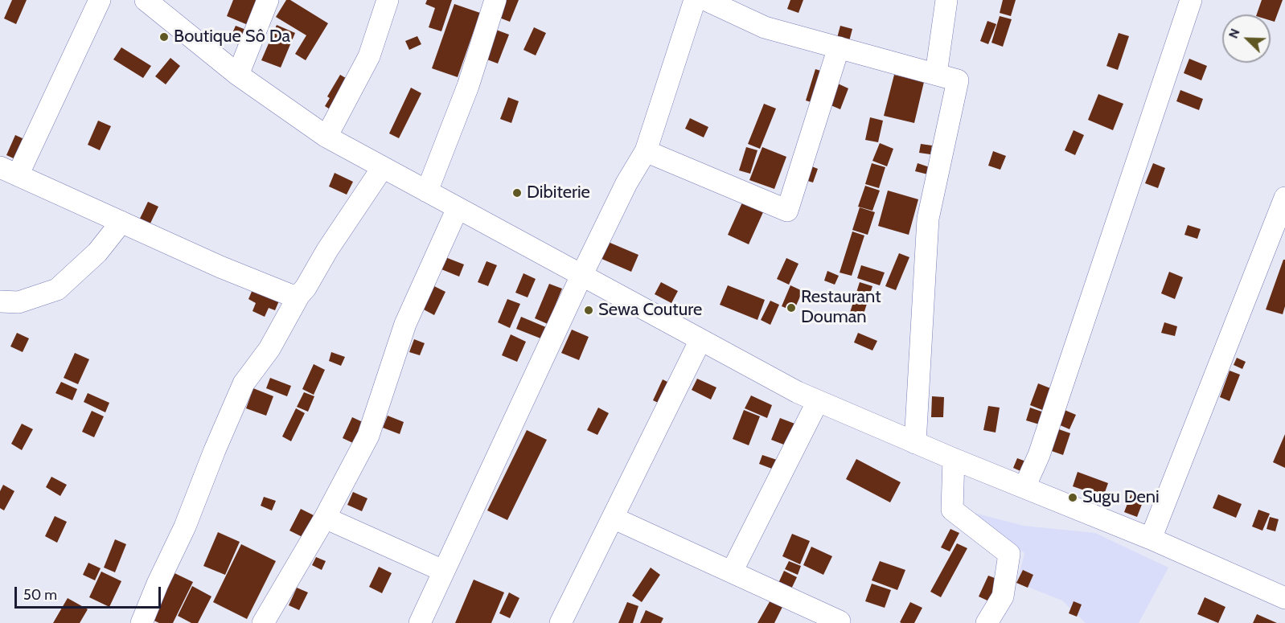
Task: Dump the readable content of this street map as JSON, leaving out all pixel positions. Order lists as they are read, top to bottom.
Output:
{
  "places": [
    "Boutique Sô Da",
    "Dibiterie",
    "Restaurant Douman",
    "Sewa Couture",
    "Sugu Deni"
  ],
  "scale_bar": "50 m",
  "north": "top left"
}
